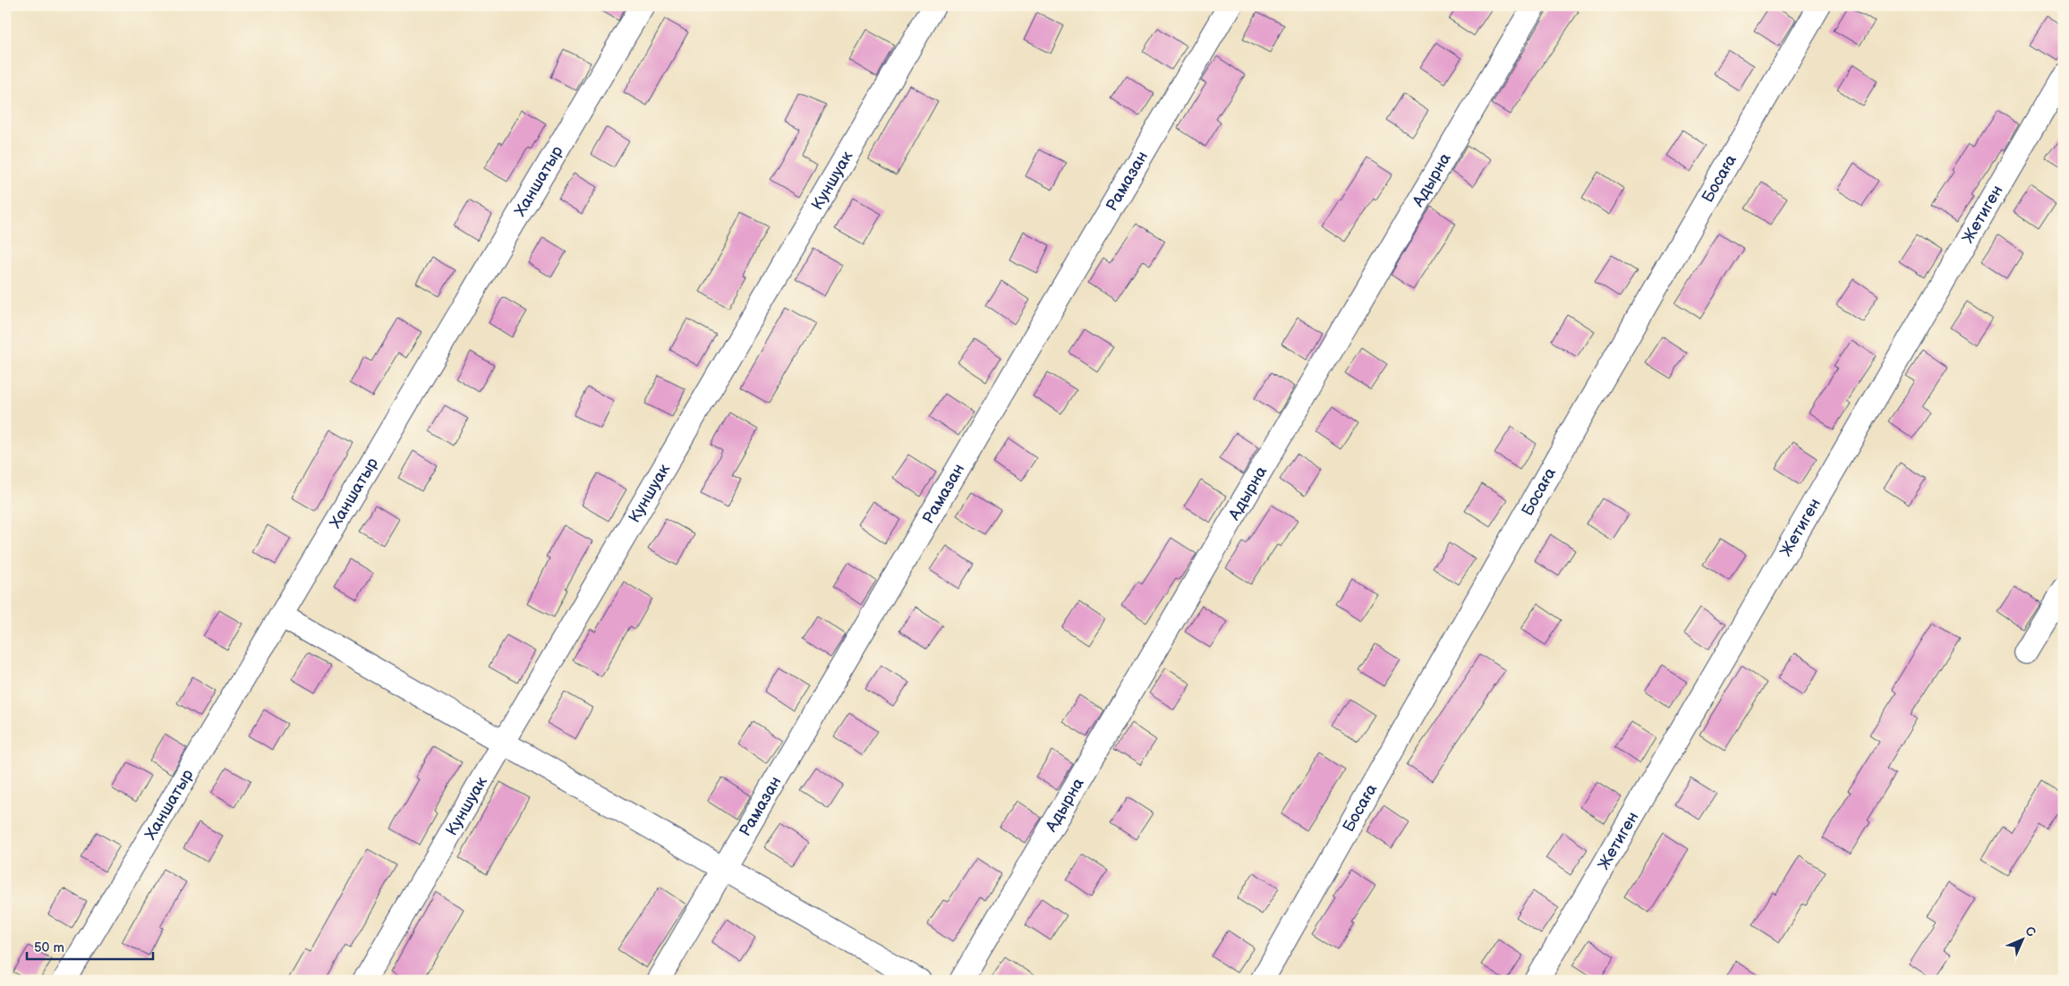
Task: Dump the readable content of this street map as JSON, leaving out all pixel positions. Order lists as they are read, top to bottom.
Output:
{
  "streets": {
    "street": [
      "Босаға",
      "Куншуак",
      "Рамазан",
      "Адырна",
      "Ханшатыр",
      "Жетиген"
    ]
  },
  "scale_bar": "50 m",
  "north": "top right"
}
